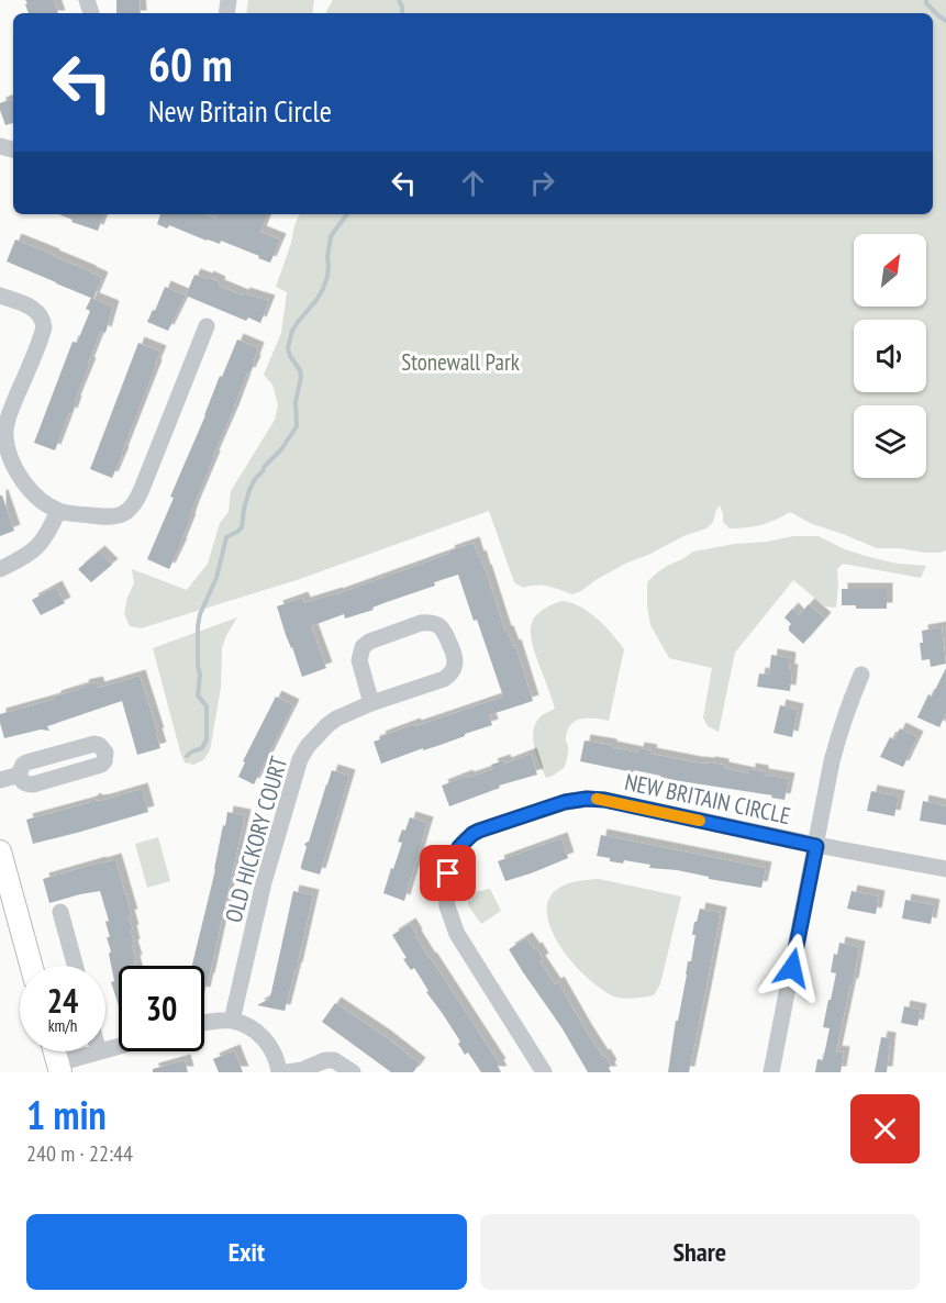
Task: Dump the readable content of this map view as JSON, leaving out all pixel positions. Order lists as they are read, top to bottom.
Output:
{
  "streets": {
    "street": ["NEW BRITAIN CIRCLE", "OLD HICKORY COURT"]
  },
  "parks": ["Stonewall Park"],
  "north": "top right",
  "page": {
    "turn": ["60 m", "New Britain Circle"],
    "speed": "24 km/h",
    "limit": "30",
    "heading": ["1 min", "240 m · 22:44"],
    "buttons": ["Exit", "Share"]
  }
}
